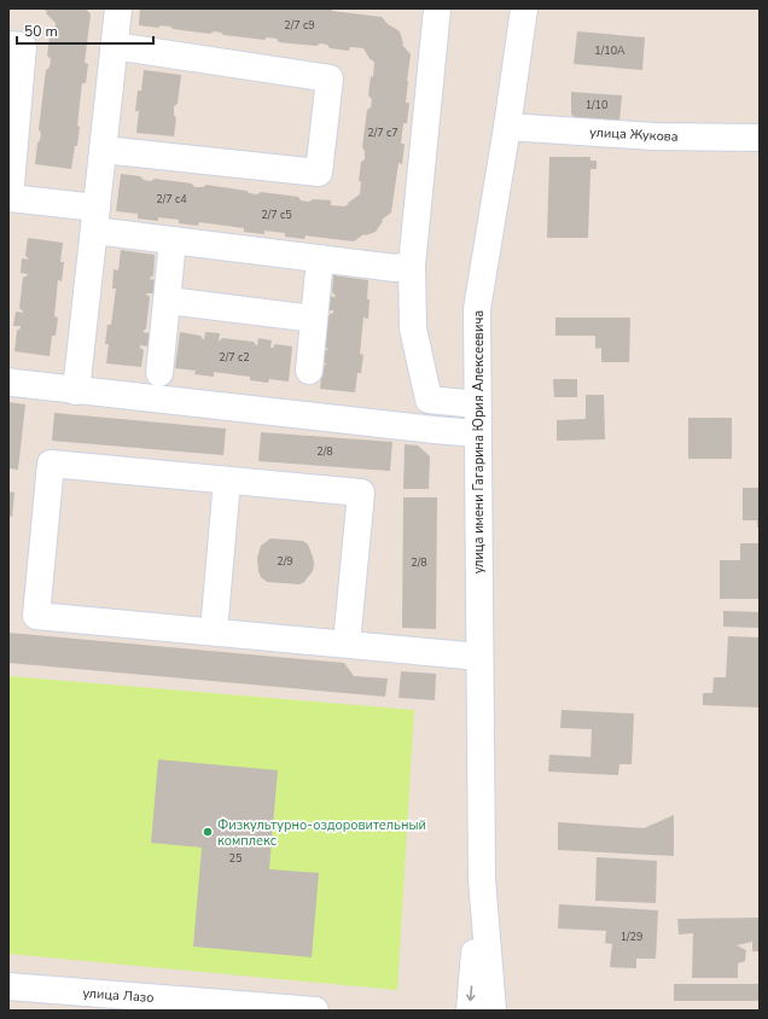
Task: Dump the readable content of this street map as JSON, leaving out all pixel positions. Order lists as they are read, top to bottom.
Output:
{
  "streets": {
    "street": ["улица Жукова", "улица имени Гагарина Юрия Алексеевича", "улица Лазо"]
  },
  "crossings": [
    ["улица Жукова", "улица имени Гагарина Юрия Алексеевича"]
  ],
  "places": ["Физкультурно-оздоровительный комплекс"],
  "house_numbers": [
    "2/7 с9",
    "1/10А",
    "1/10",
    "2/7 с7",
    "2/7 с4",
    "2/7 с5",
    "2/7 с2",
    "2/8",
    "2/9",
    "2/8",
    "25",
    "1/29"
  ],
  "scale_bar": "50 m"
}
